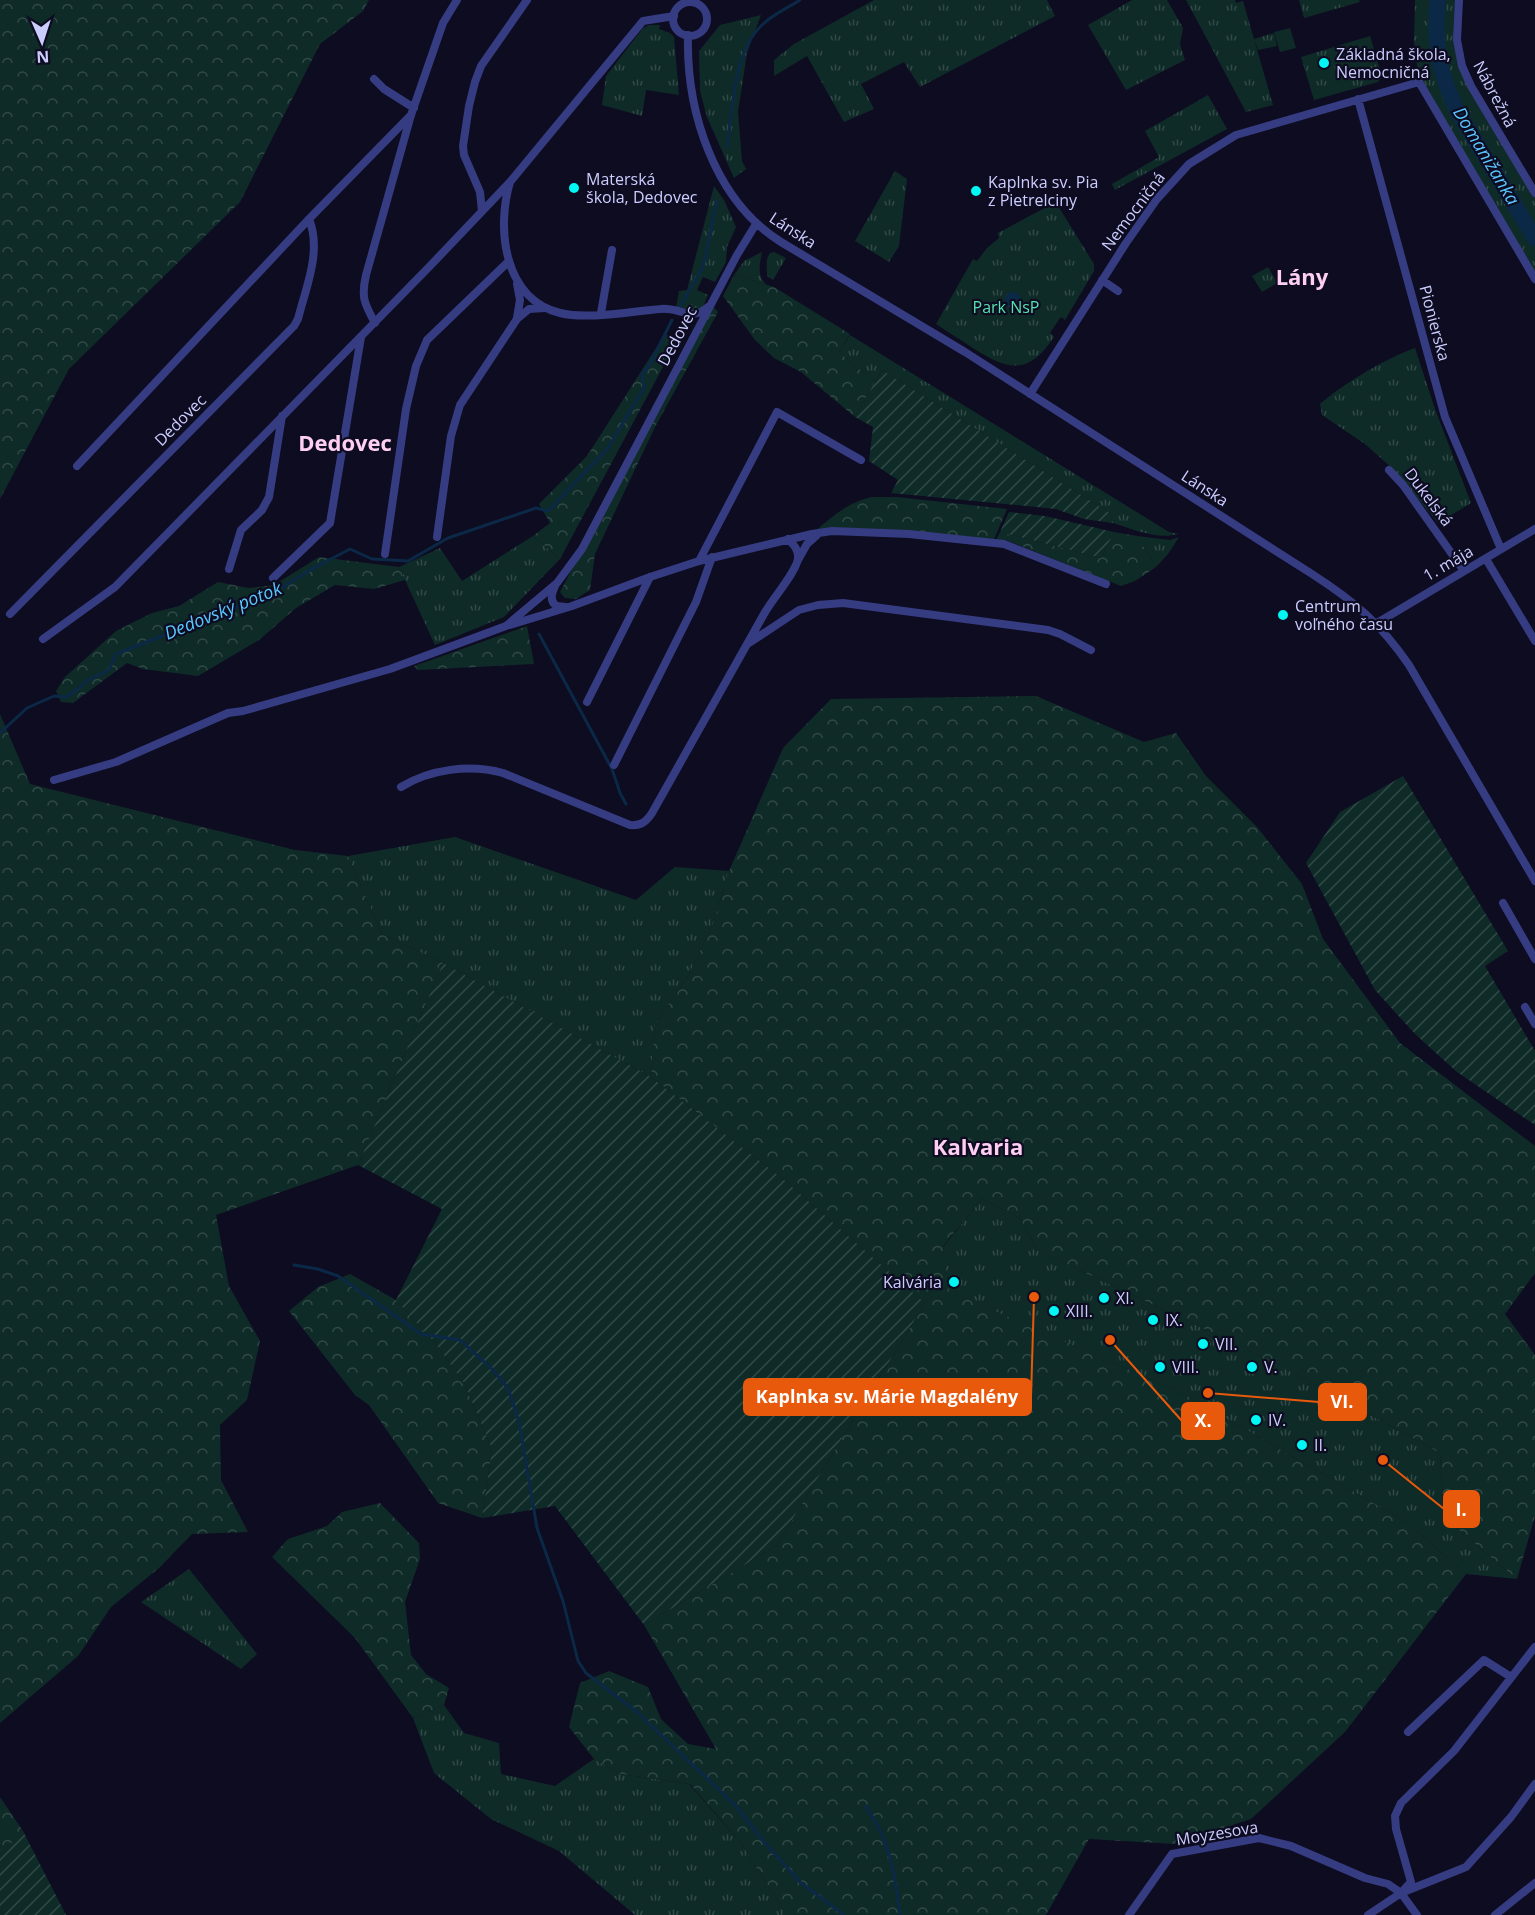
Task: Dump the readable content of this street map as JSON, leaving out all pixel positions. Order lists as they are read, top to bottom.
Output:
{
  "streets": {
    "street": [
      "Nábrežná",
      "Nemocničná",
      "Lánska",
      "Pionierska",
      "Dedovec",
      "Dukelská",
      "1. mája",
      "Moyzesova"
    ]
  },
  "crossings": [
    ["Nemocničná", "Lánska"],
    ["Nemocničná", "Pionierska"],
    ["Lánska", "Dedovec"],
    ["Lánska", "1. mája"],
    ["Pionierska", "1. mája"],
    ["Dukelská", "1. mája"]
  ],
  "districts": ["Lány", "Dedovec", "Kalvaria"],
  "water": ["Domanižanka", "Dedovský potok"],
  "parks": ["Park NsP"],
  "places": [
    "Základná škola, Nemocničná",
    "Materská škola, Dedovec",
    "Kaplnka sv. Pia z Pietrelciny",
    "Centrum voľného času",
    "Kalvária",
    "Kaplnka sv. Márie Magdalény",
    "XI.",
    "XIII.",
    "IX.",
    "X.",
    "VII.",
    "VIII.",
    "V.",
    "VI.",
    "IV.",
    "II.",
    "I."
  ],
  "north": "bottom"
}
